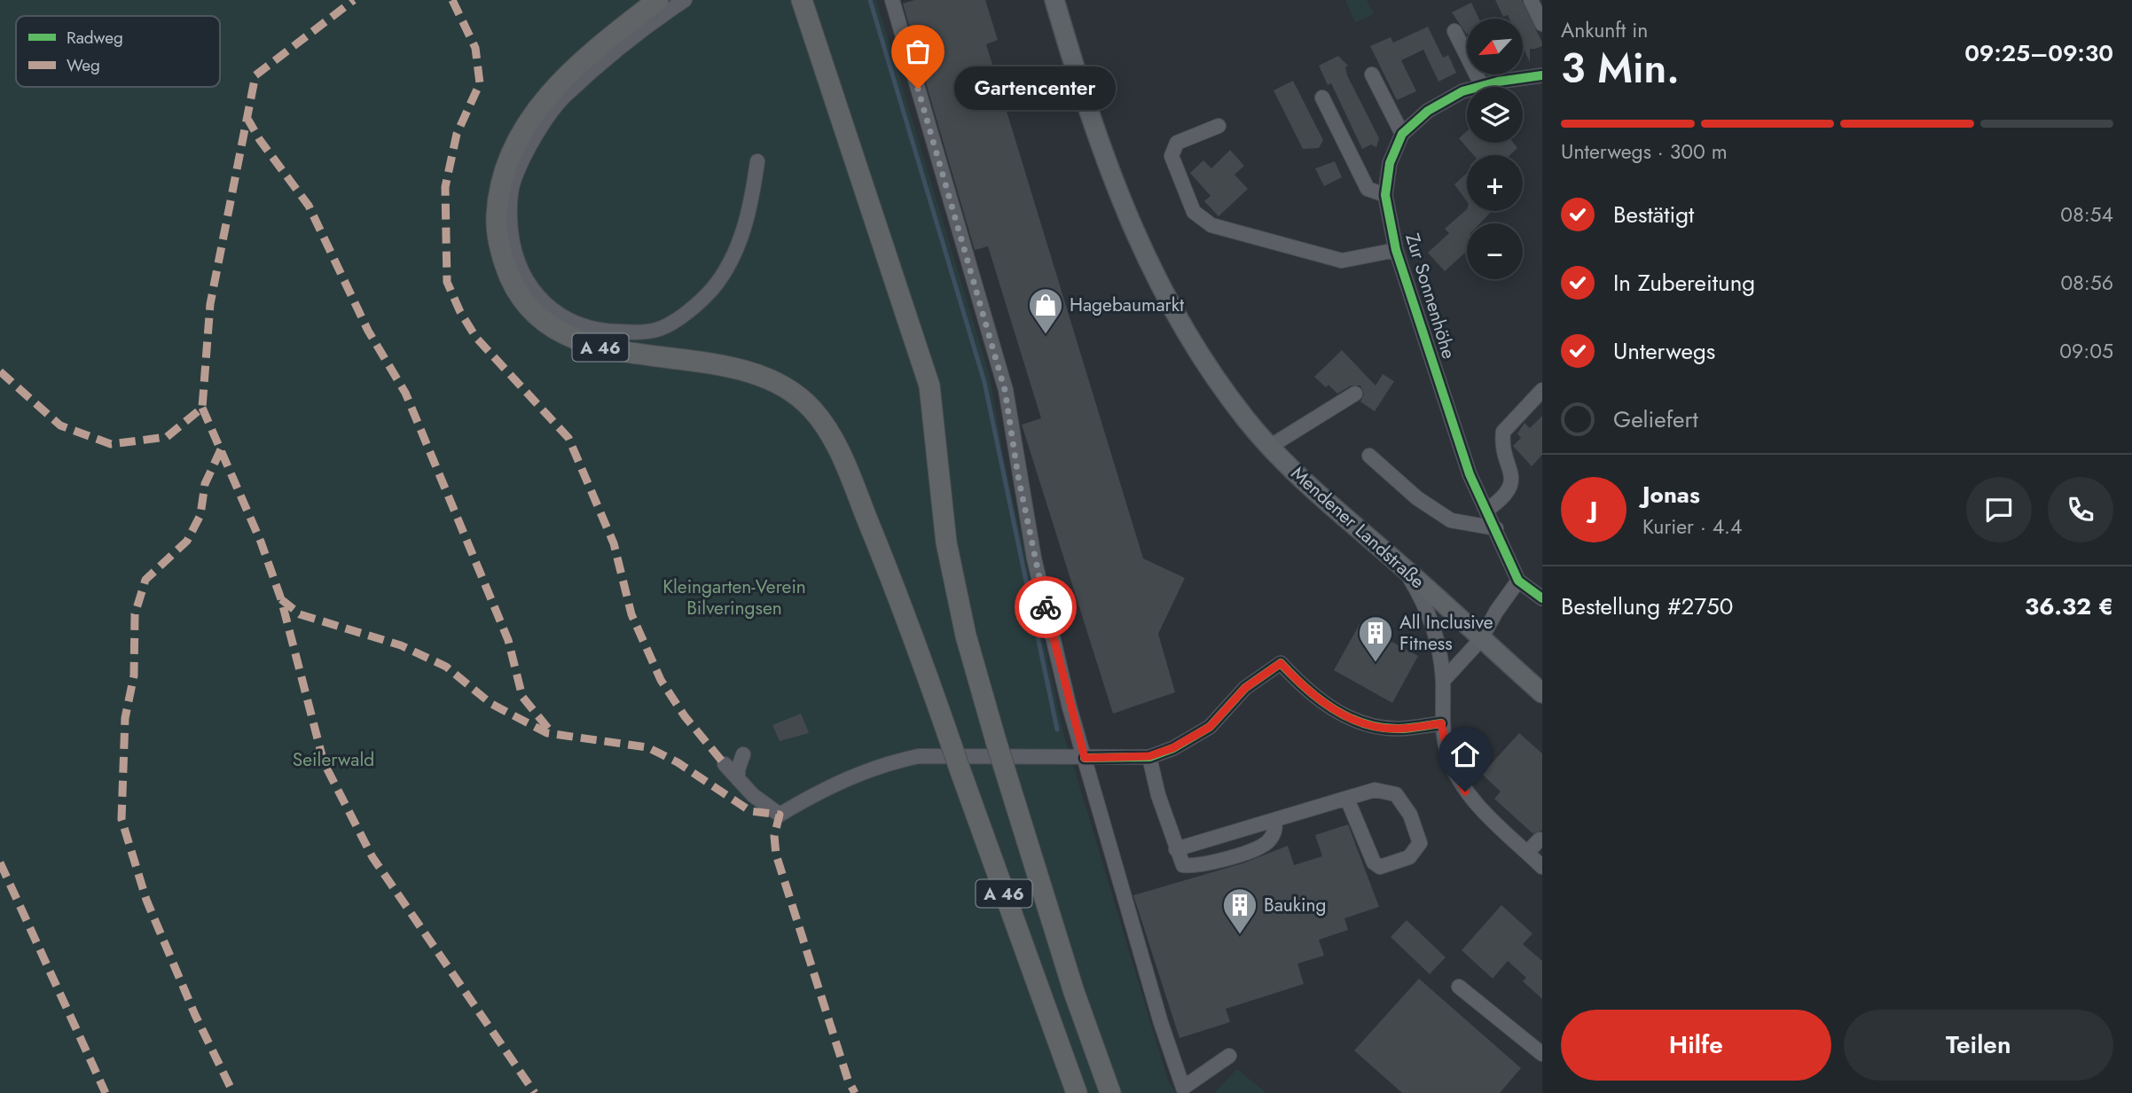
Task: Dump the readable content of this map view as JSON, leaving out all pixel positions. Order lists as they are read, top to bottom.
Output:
{
  "streets": {
    "highway": ["A 46"],
    "main road": ["Mendener Landstraße"],
    "street": ["Zur Sonnenhöhe"]
  },
  "parks": ["Kleingarten-Verein Bilveringsen", "Seilerwald"],
  "places": {
    "other": ["Gartencenter"],
    "shop": ["Hagebaumarkt"],
    "building": ["All Inclusive Fitness", "Bauking"]
  },
  "legend": ["Radweg", "Weg"],
  "north": "bottom left",
  "page": {
    "heading": ["3 Min.", "Ankunft in", "09:25–09:30"],
    "panel": [
      "Jonas",
      "Kurier · 4.4",
      "Bestellung #2750",
      "36.32 €"
    ],
    "map_buttons": ["+", "−"],
    "bubble": "Gartencenter",
    "bar": "Unterwegs · 300 m",
    "list": [
      ["Bestätigt", "08:54"],
      ["In Zubereitung", "08:56"],
      ["Unterwegs", "09:05"],
      "Geliefert"
    ],
    "round": "J",
    "buttons": ["Hilfe", "Teilen"]
  }
}
